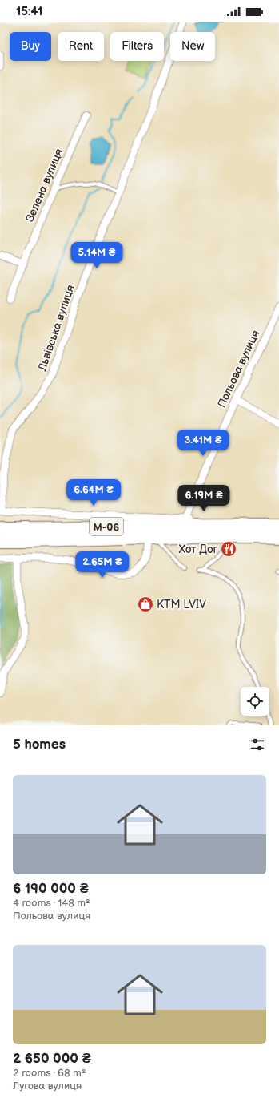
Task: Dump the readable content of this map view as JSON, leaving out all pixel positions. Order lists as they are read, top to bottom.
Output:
{
  "streets": {
    "highway": ["М-06"],
    "street": ["Зелена вулиця", "Львівська вулиця", "Польова вулиця"]
  },
  "places": {
    "restaurant": ["Хот Дог"],
    "shop": ["KTM LVIV"]
  },
  "page": {
    "status": "15:41",
    "chip": [
      "Buy",
      "Rent",
      "Filters",
      "New"
    ],
    "price": [
      "5.14M ₴",
      "3.41M ₴",
      "6.64M ₴",
      "6.19M ₴",
      "2.65M ₴"
    ],
    "heading": "5 homes",
    "list": [
      {
        "name": "6 190 000 ₴",
        "note": "4 rooms · 148 m² · Польова вулиця"
      },
      {
        "name": "2 650 000 ₴",
        "note": "2 rooms · 68 m² · Лугова вулиця"
      }
    ]
  }
}
